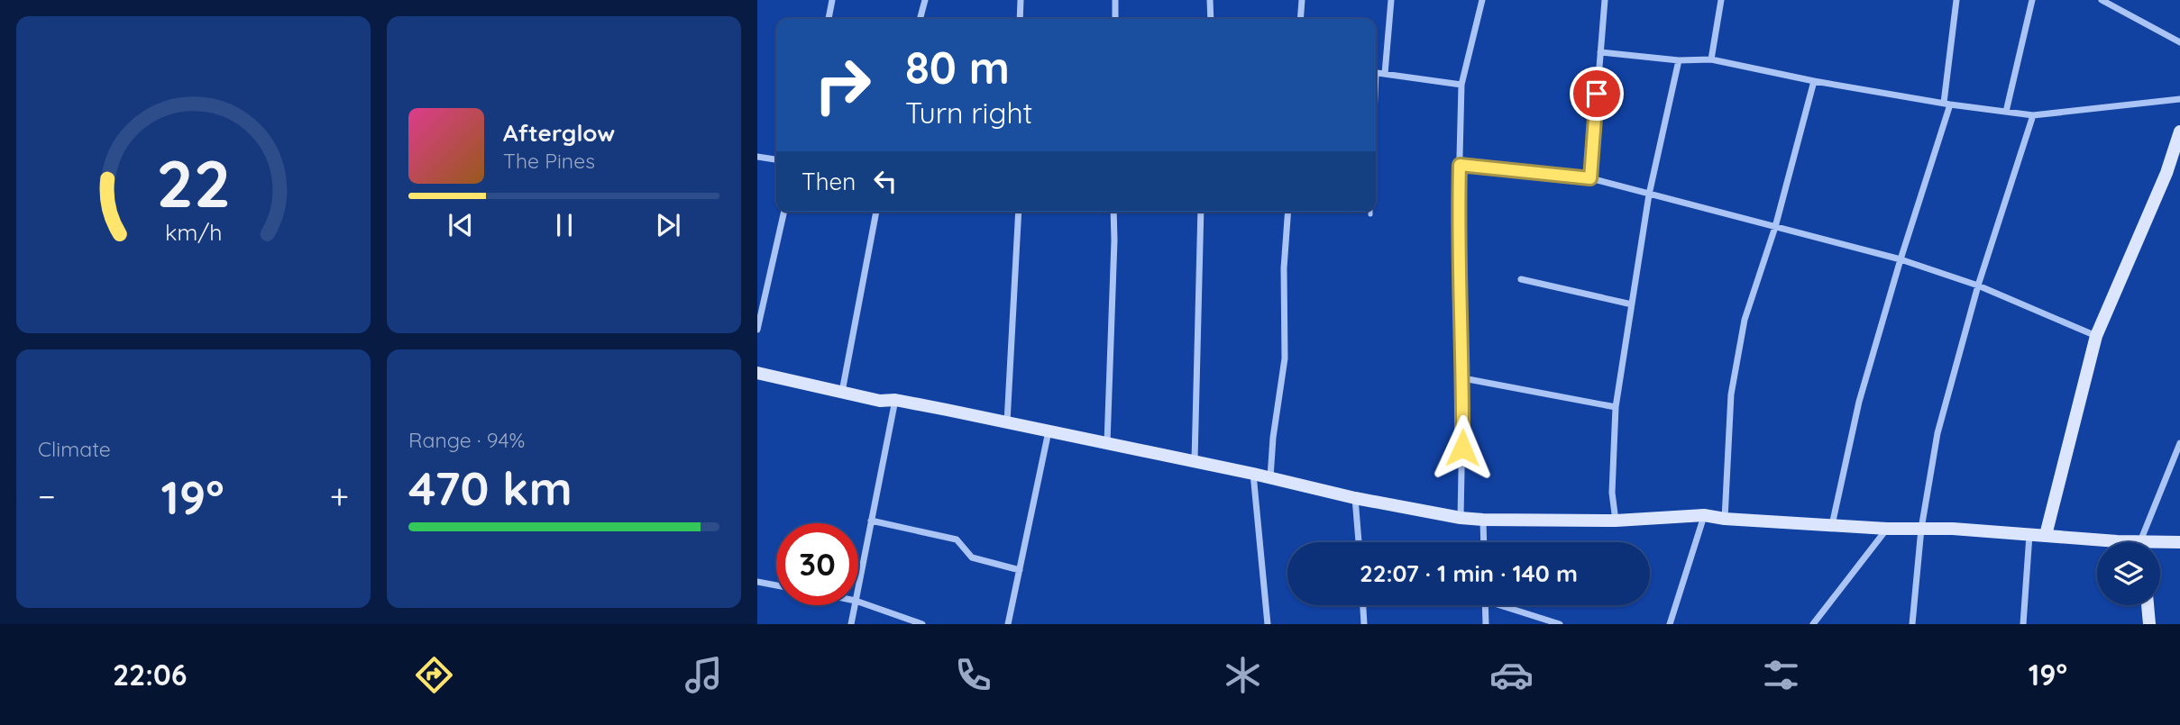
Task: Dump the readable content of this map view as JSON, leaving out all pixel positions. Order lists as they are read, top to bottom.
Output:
{
  "page": {
    "turn": ["80 m", "Turn right"],
    "song": ["Afterglow", "The Pines"],
    "then": "Then",
    "tile": [
      "Climate",
      ["Range · 94%", "470 km"]
    ],
    "heat": ["−", "19°", "+"],
    "limit": "30",
    "trip": "22:07 · 1 min · 140 m",
    "tabs": ["22:06", "19°"],
    "gauge": ["22", "km/h"]
  }
}
